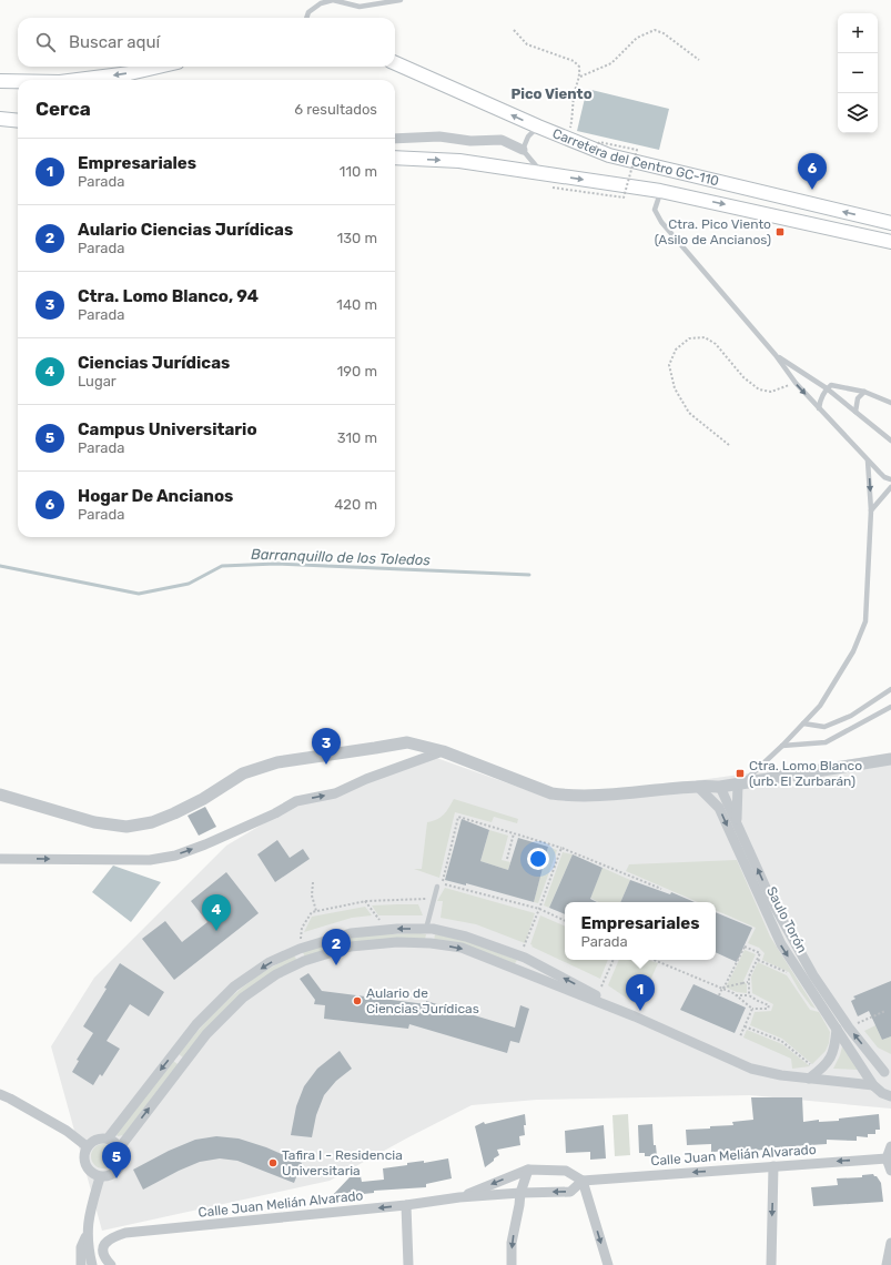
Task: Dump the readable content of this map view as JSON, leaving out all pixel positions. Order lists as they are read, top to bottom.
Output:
{
  "streets": {
    "main road": ["Carretera del Centro GC-110"],
    "street": ["Saulo Torón", "Calle Juan Melián Alvarado"]
  },
  "one_way": ["Calle Juan Melián Alvarado"],
  "districts": ["Pico Viento"],
  "water": ["Barranquillo de los Toledos"],
  "places": {
    "transit": ["Ctra. Pico Viento (Asilo de Ancianos)", "Ctra. Lomo Blanco (urb. El Zurbarán)"],
    "other": ["Aulario de Ciencias Jurídicas", "Tafira I - Residencia Universitaria"]
  },
  "page": {
    "map_buttons": ["+", "−"],
    "search": "Buscar aquí",
    "heading": ["Cerca", "6 resultados"],
    "list": [
      {
        "mark": "1",
        "name": "Empresariales",
        "note": "Parada",
        "value": "110 m"
      },
      {
        "mark": "2",
        "name": "Aulario Ciencias Jurídicas",
        "note": "Parada",
        "value": "130 m"
      },
      {
        "mark": "3",
        "name": "Ctra. Lomo Blanco, 94",
        "note": "Parada",
        "value": "140 m"
      },
      {
        "mark": "4",
        "name": "Ciencias Jurídicas",
        "note": "Lugar",
        "value": "190 m"
      },
      {
        "mark": "5",
        "name": "Campus Universitario",
        "note": "Parada",
        "value": "310 m"
      },
      {
        "mark": "6",
        "name": "Hogar De Ancianos",
        "note": "Parada",
        "value": "420 m"
      }
    ],
    "pins": [
      "6",
      "3",
      "4",
      "2",
      "1",
      "5"
    ],
    "popup": ["Empresariales", "Parada"]
  }
}
